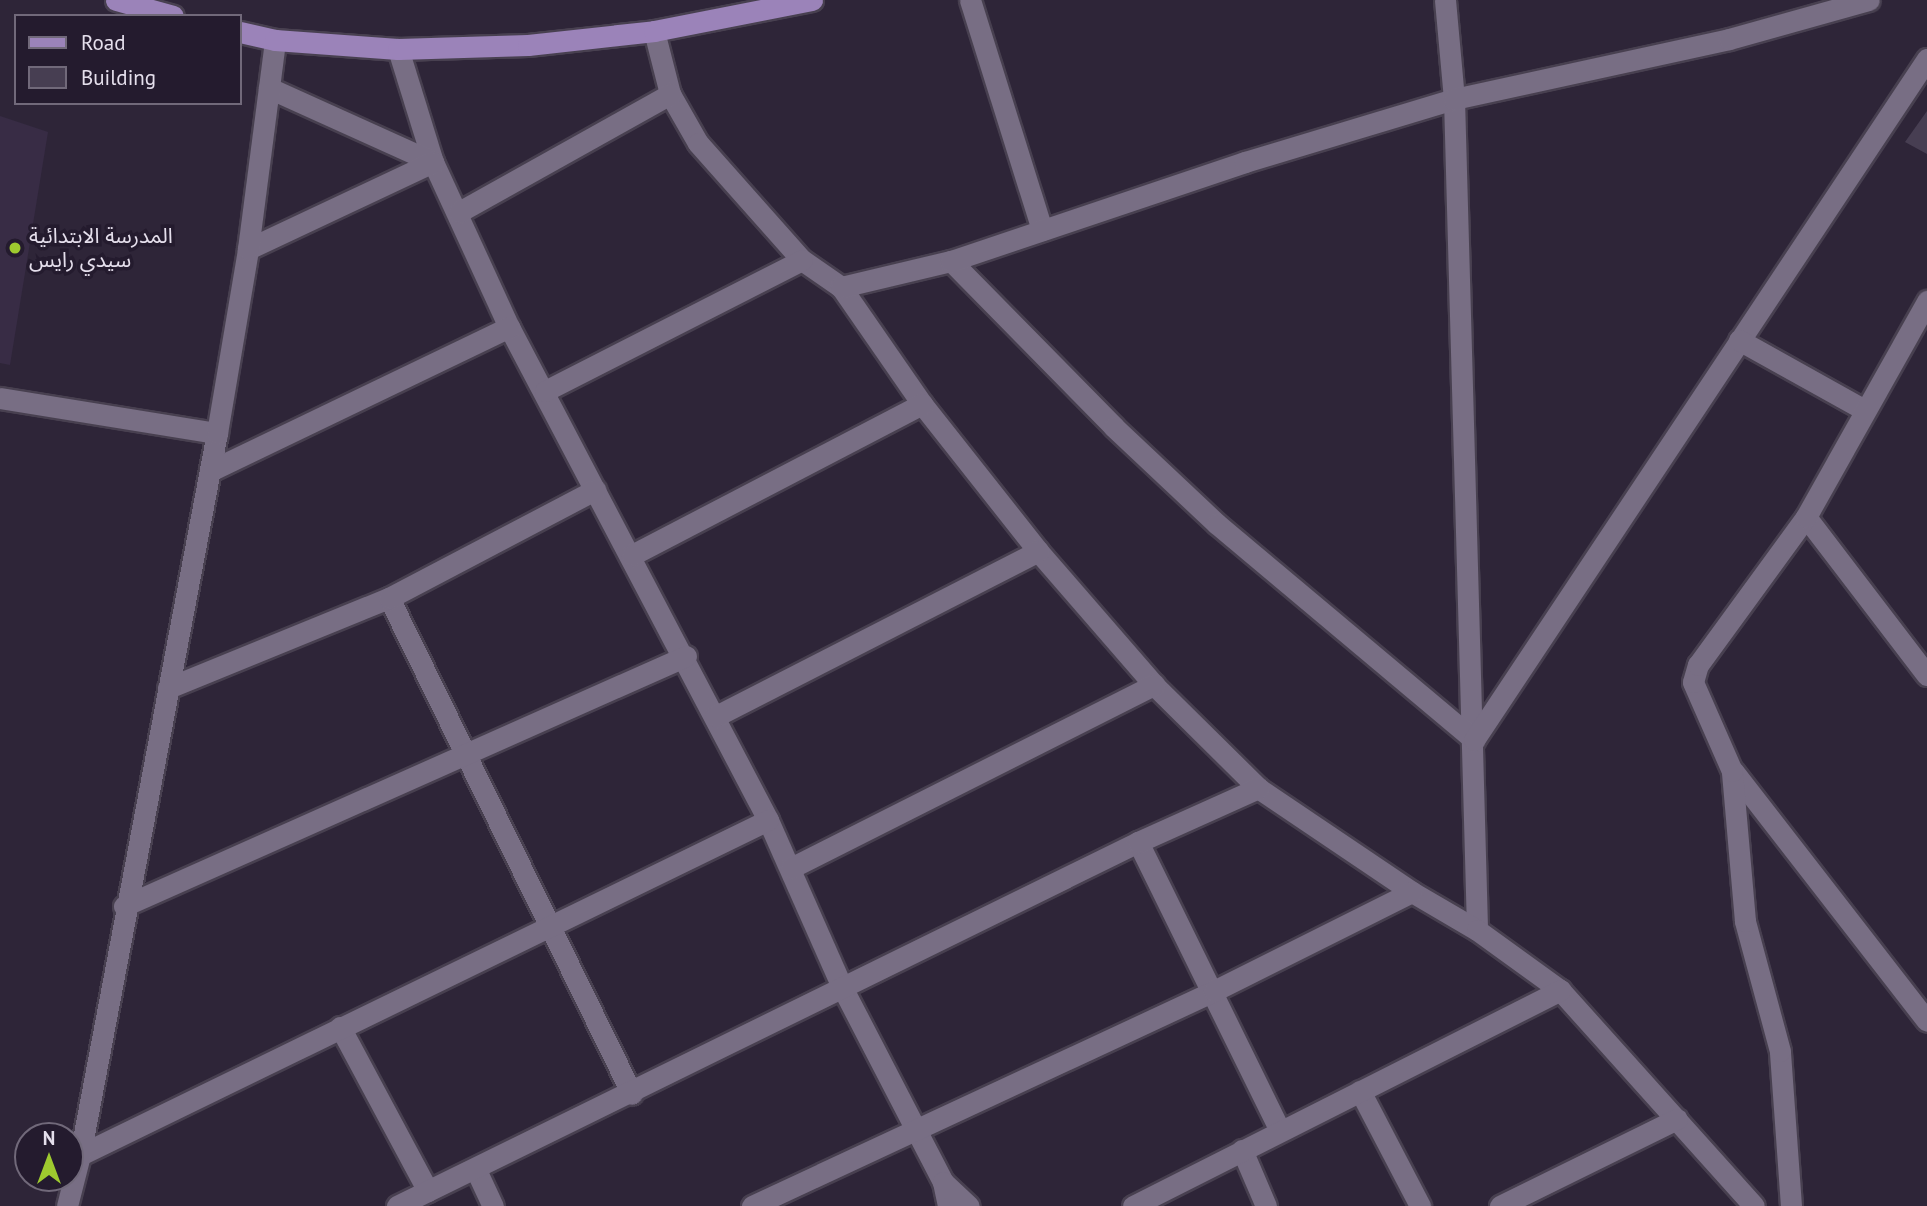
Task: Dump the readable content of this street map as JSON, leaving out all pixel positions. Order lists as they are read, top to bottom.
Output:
{
  "places": ["المدرسة الابتدائية سيدي رايس"],
  "legend": ["Road", "Building"],
  "north": "top"
}
